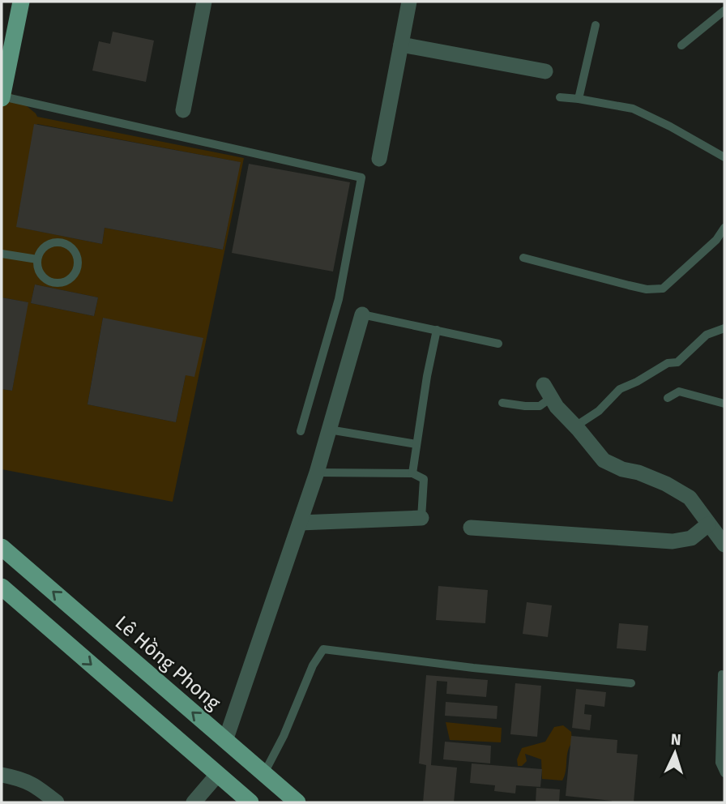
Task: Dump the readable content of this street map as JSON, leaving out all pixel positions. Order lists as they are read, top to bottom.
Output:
{
  "north": "top"
}
